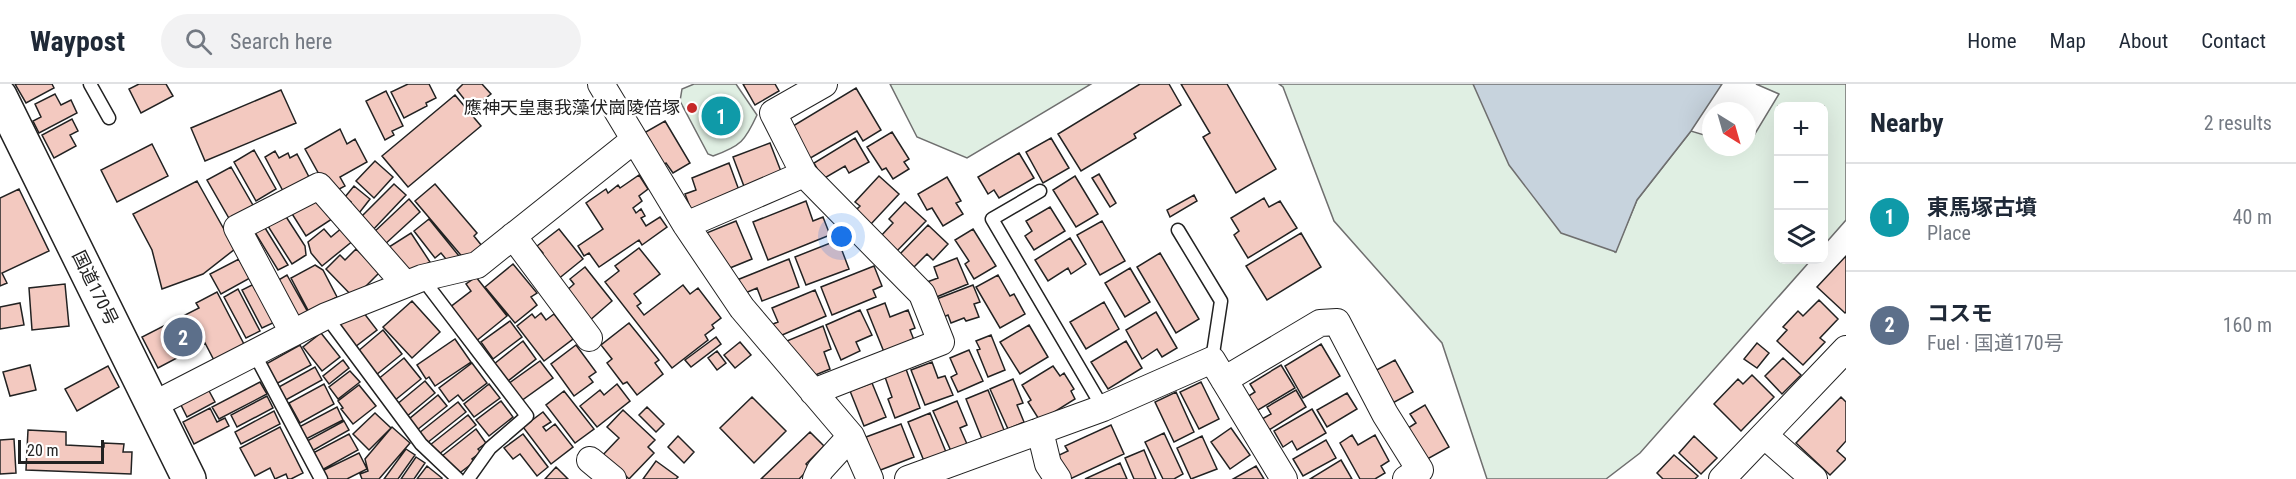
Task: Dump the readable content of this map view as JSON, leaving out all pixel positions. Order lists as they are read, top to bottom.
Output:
{
  "streets": {
    "highway": ["国道170号"]
  },
  "places": ["應神天皇惠我藻伏崗陵倍塚"],
  "scale_bar": "20 m",
  "north": "bottom right",
  "page": {
    "header": "Waypost",
    "search": "Search here",
    "nav": [
      "Home",
      "Map",
      "About",
      "Contact"
    ],
    "heading": ["Nearby", "2 results"],
    "pins": ["1", "2"],
    "map_buttons": ["+", "−"],
    "list": [
      {
        "mark": "1",
        "name": "東馬塚古墳",
        "note": "Place",
        "value": "40 m"
      },
      {
        "mark": "2",
        "name": "コスモ",
        "note": "Fuel · 国道170号",
        "value": "160 m"
      }
    ],
    "scale": "20 m"
  }
}
